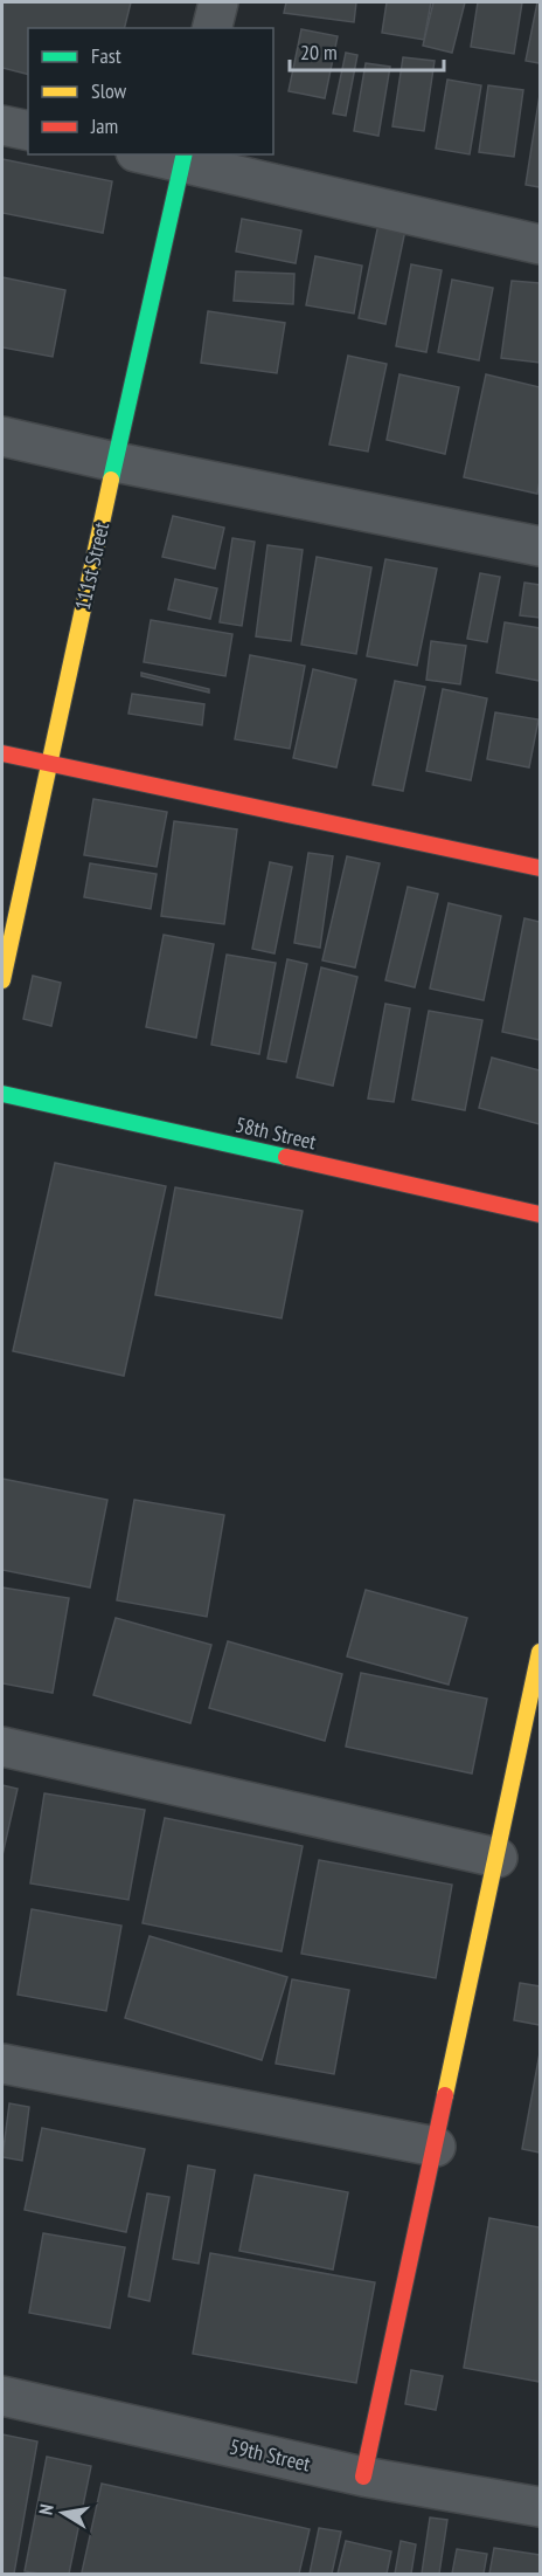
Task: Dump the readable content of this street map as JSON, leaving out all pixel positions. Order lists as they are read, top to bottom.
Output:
{
  "streets": {
    "street": ["111st Street", "58th Street", "59th Street"]
  },
  "legend": ["Fast", "Slow", "Jam"],
  "scale_bar": "20 m",
  "north": "left"
}
